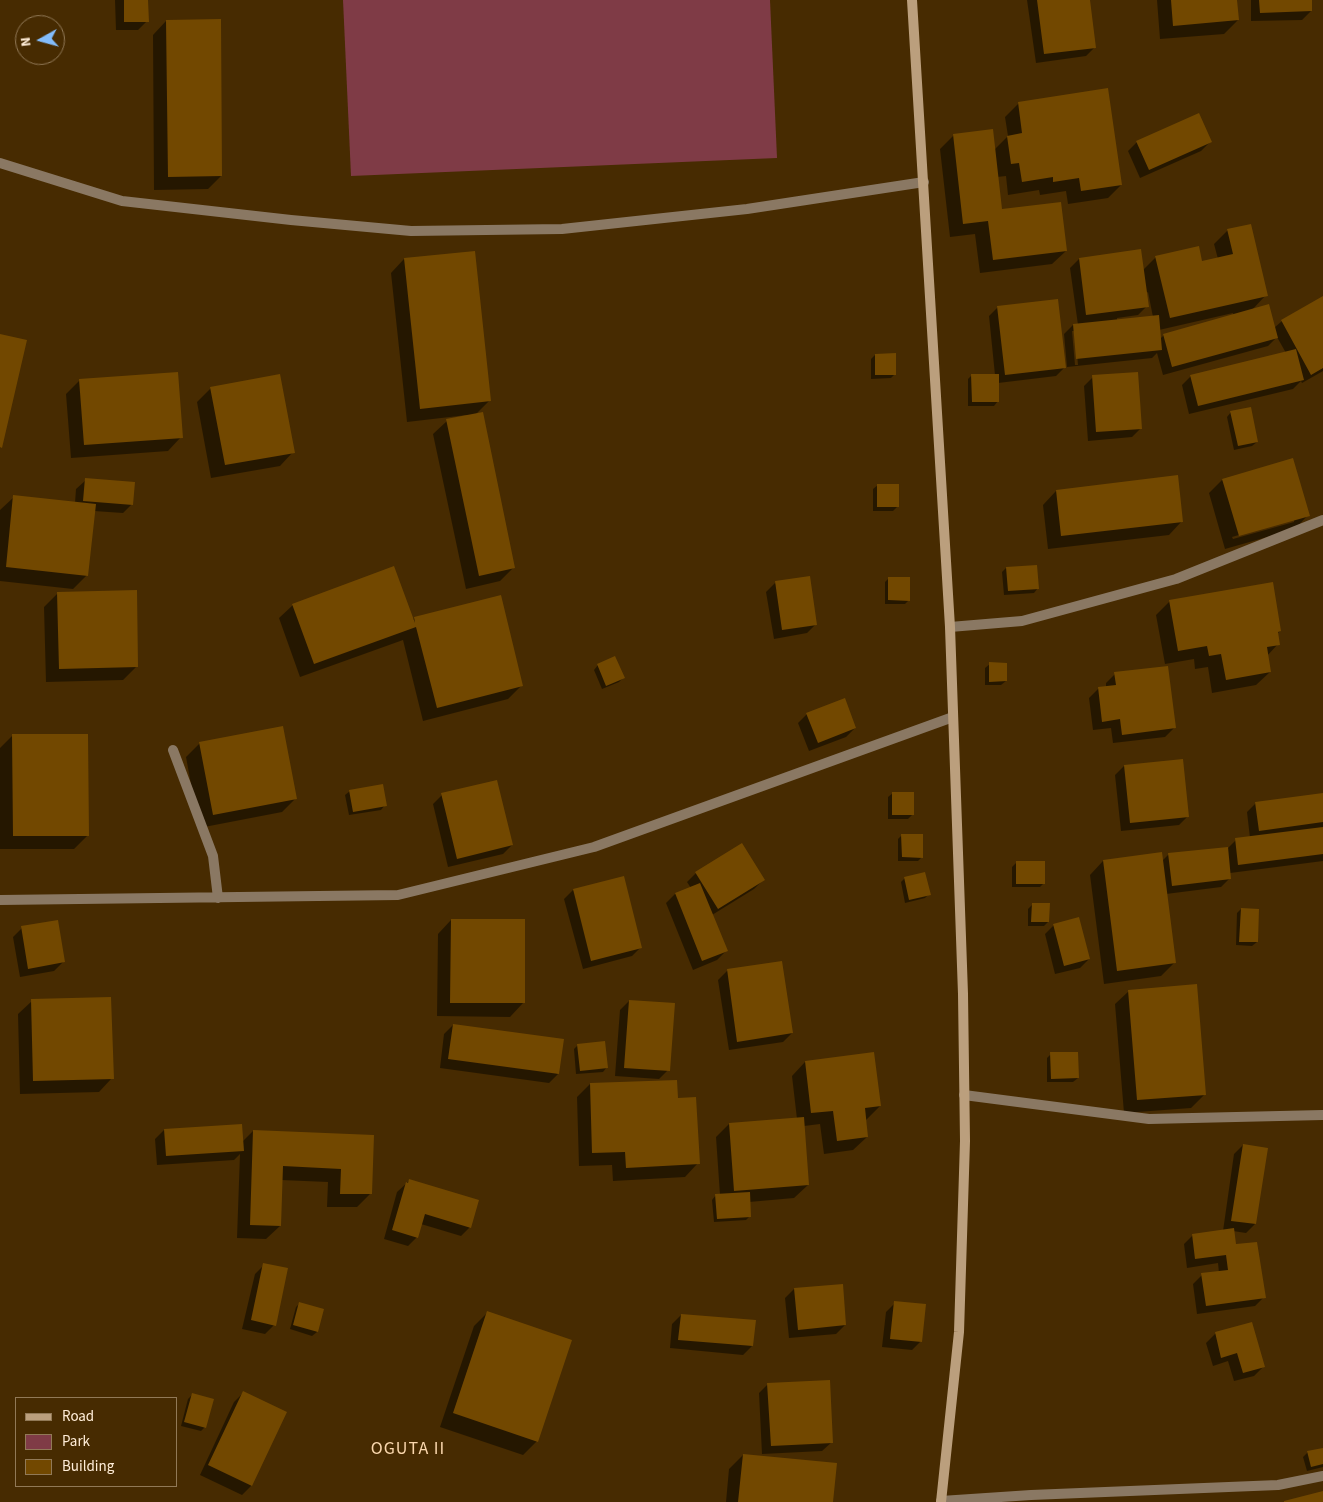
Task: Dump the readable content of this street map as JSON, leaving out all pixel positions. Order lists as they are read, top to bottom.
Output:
{
  "districts": ["OGUTA II"],
  "legend": ["Road", "Park", "Building"],
  "north": "left"
}
